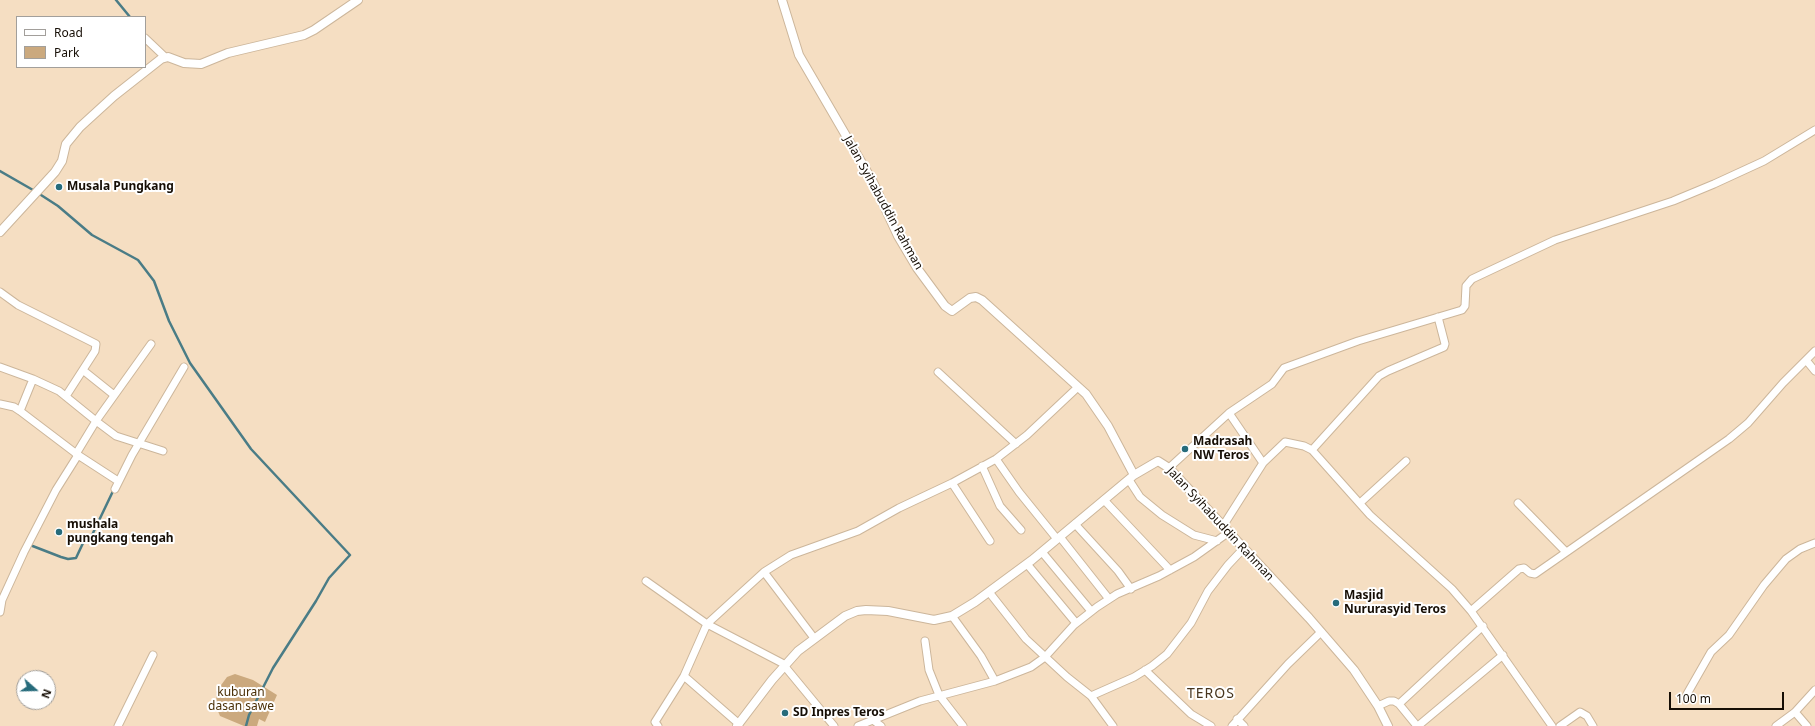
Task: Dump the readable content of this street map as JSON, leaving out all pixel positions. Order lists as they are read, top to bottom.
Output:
{
  "streets": {
    "street": ["Jalan Syihabuddin Rahman"]
  },
  "districts": ["TEROS"],
  "parks": ["kuburan dasan sawe"],
  "places": [
    "Musala Pungkang",
    "Madrasah NW Teros",
    "mushala pungkang tengah",
    "Masjid Nururasyid Teros",
    "SD Inpres Teros"
  ],
  "legend": ["Road", "Park"],
  "scale_bar": "100 m",
  "north": "right"
}
